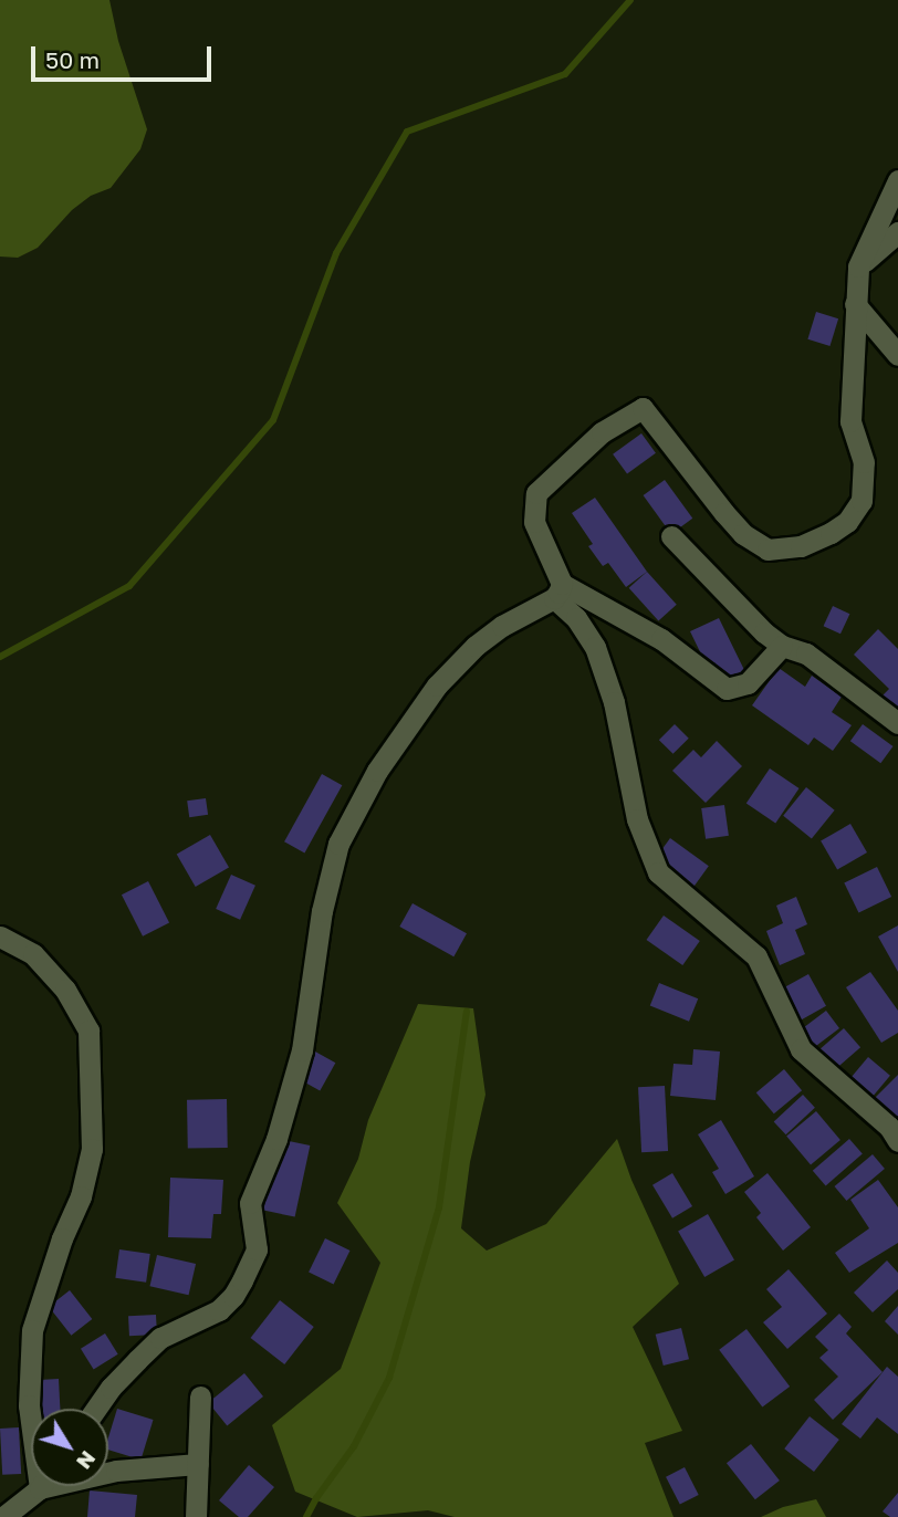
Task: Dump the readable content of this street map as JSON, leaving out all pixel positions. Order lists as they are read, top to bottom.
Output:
{
  "scale_bar": "50 m",
  "north": "bottom right"
}
